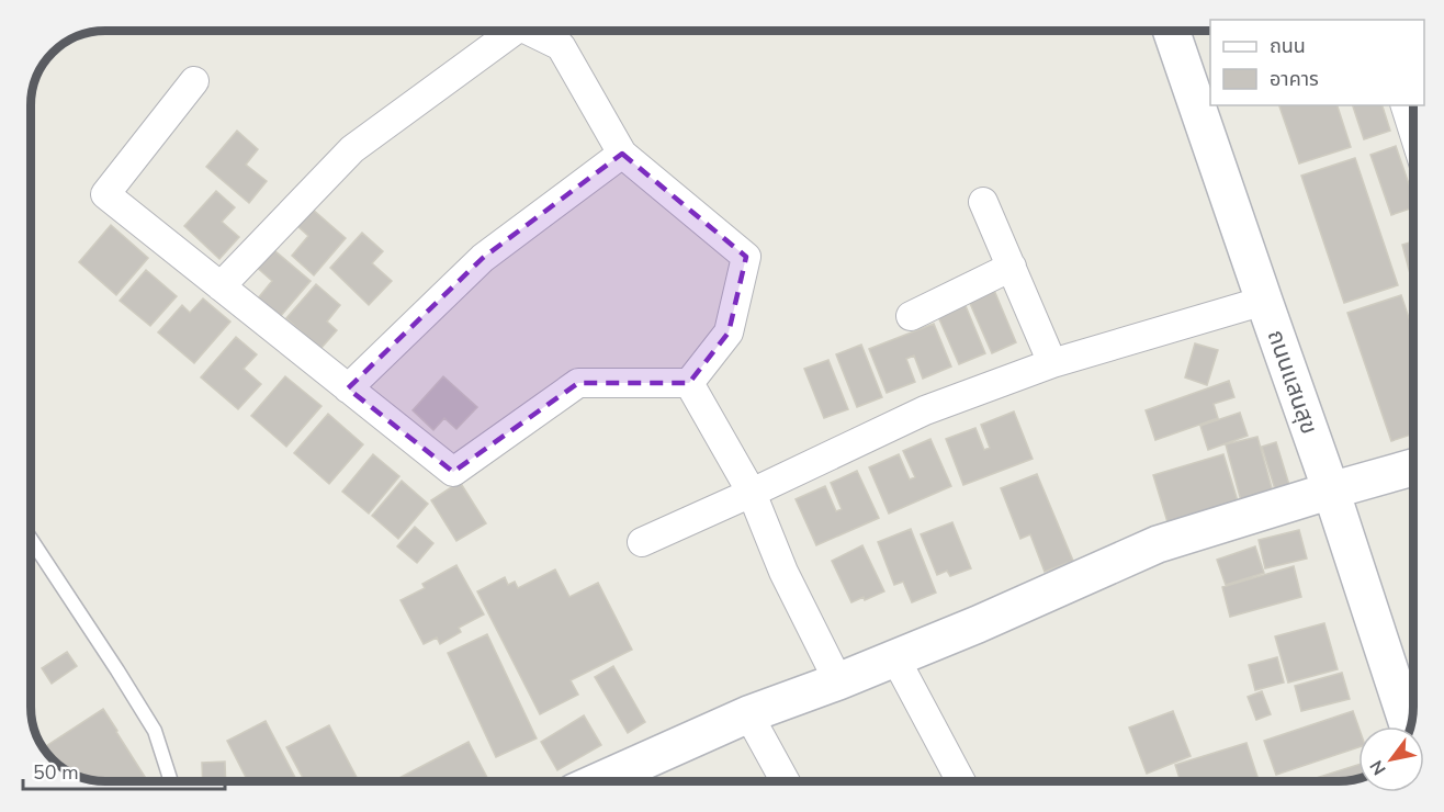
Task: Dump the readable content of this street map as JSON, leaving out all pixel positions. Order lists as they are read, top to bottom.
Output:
{
  "streets": {
    "street": ["ถนนแสนสุข"]
  },
  "legend": ["ถนน", "อาคาร"],
  "scale_bar": "50 m",
  "north": "bottom left"
}
